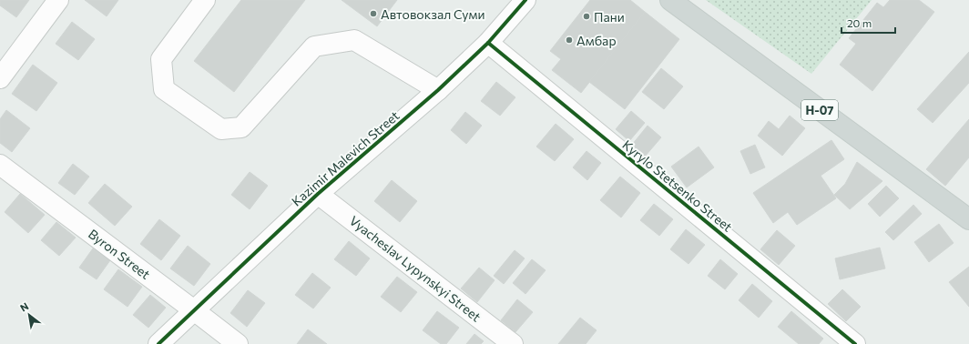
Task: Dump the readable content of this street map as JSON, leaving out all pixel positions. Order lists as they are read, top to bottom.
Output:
{
  "streets": {
    "main road": ["Н-07"],
    "street": [
      "Kazimir Malevich Street",
      "Kyrylo Stetsenko Street",
      "Byron Street",
      "Vyacheslav Lypynskyi Street"
    ]
  },
  "crossings": [
    ["Kazimir Malevich Street", "Kyrylo Stetsenko Street"],
    ["Kazimir Malevich Street", "Byron Street"],
    ["Kazimir Malevich Street", "Vyacheslav Lypynskyi Street"]
  ],
  "places": ["Автовокзал Суми", "Пани", "Амбар"],
  "scale_bar": "20 m",
  "north": "top left"
}
